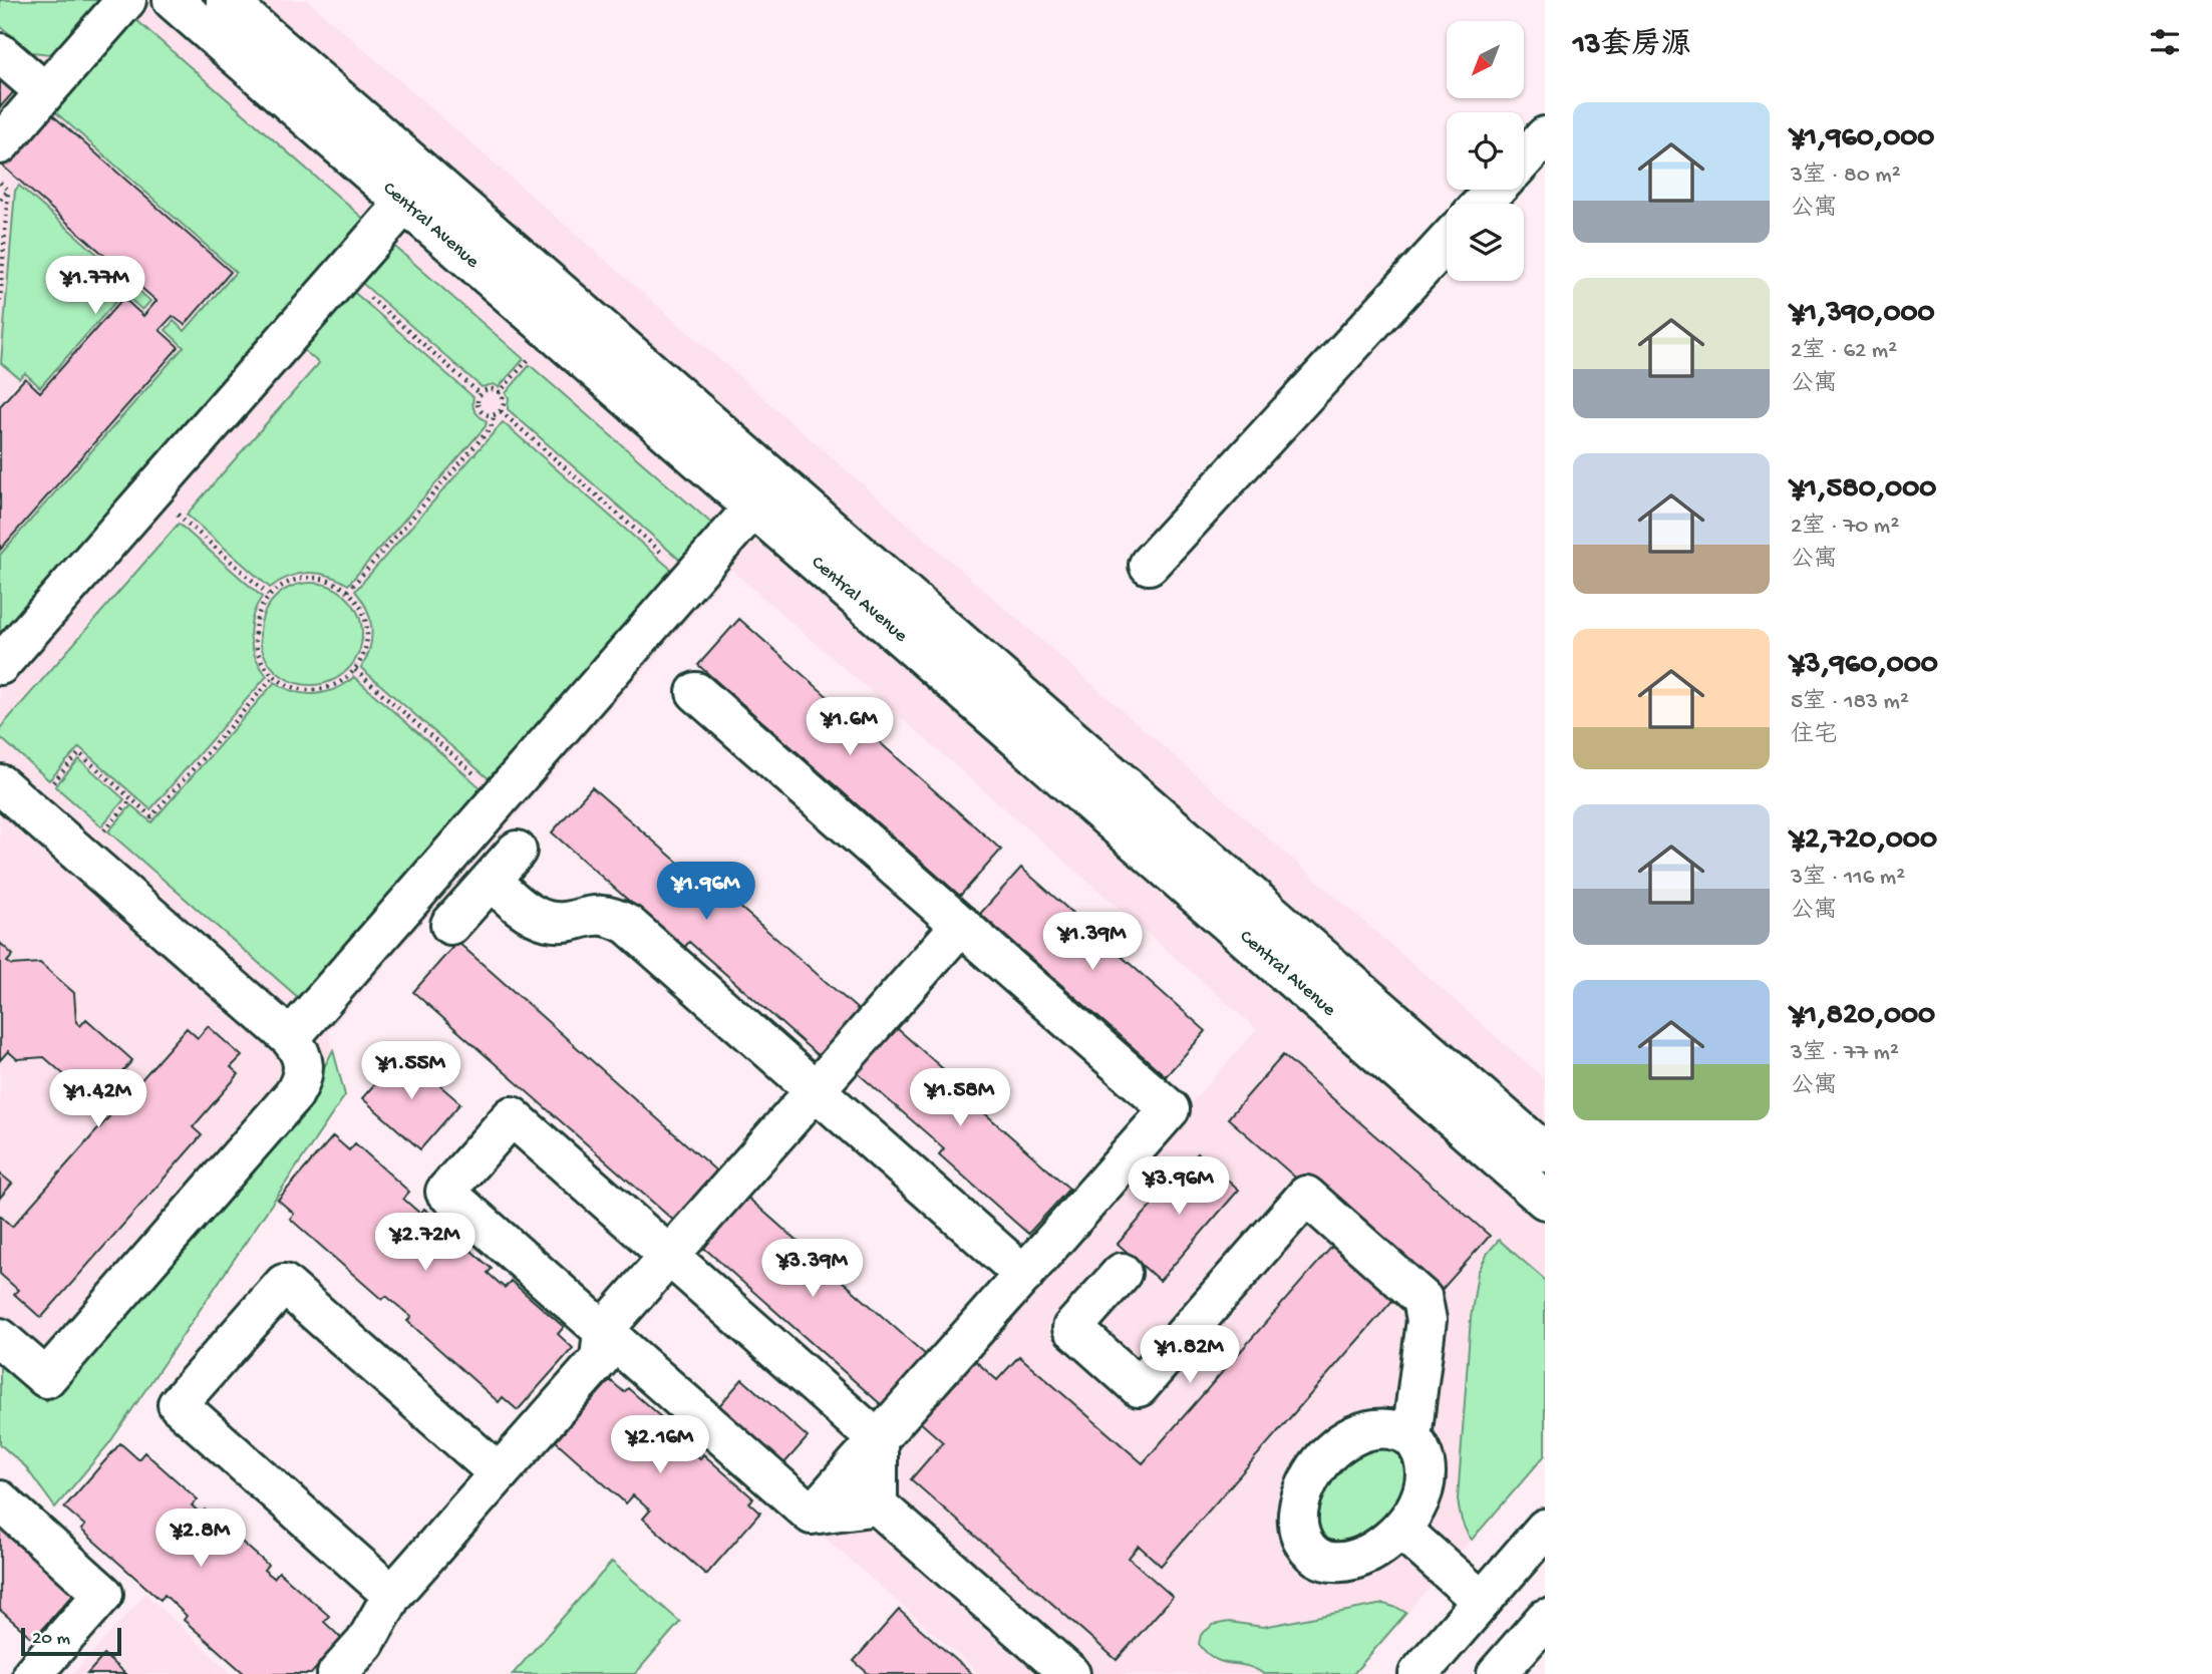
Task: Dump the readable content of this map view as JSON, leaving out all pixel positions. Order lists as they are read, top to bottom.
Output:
{
  "streets": {
    "main road": ["Central Avenue"]
  },
  "scale_bar": "20 m",
  "north": "bottom left",
  "page": {
    "heading": "13套房源",
    "list": [
      {
        "name": "¥1,960,000",
        "note": "3室 · 80 m² · 公寓"
      },
      {
        "name": "¥1,390,000",
        "note": "2室 · 62 m² · 公寓"
      },
      {
        "name": "¥1,580,000",
        "note": "2室 · 70 m² · 公寓"
      },
      {
        "name": "¥3,960,000",
        "note": "5室 · 183 m² · 住宅"
      },
      {
        "name": "¥2,720,000",
        "note": "3室 · 116 m² · 公寓"
      },
      {
        "name": "¥1,820,000",
        "note": "3室 · 77 m² · 公寓"
      }
    ],
    "price": [
      "¥1.77M",
      "¥1.6M",
      "¥1.96M",
      "¥1.39M",
      "¥1.55M",
      "¥1.58M",
      "¥1.42M",
      "¥3.96M",
      "¥2.72M",
      "¥3.39M",
      "¥1.82M",
      "¥2.16M",
      "¥2.8M"
    ],
    "scale": "20 m"
  }
}
